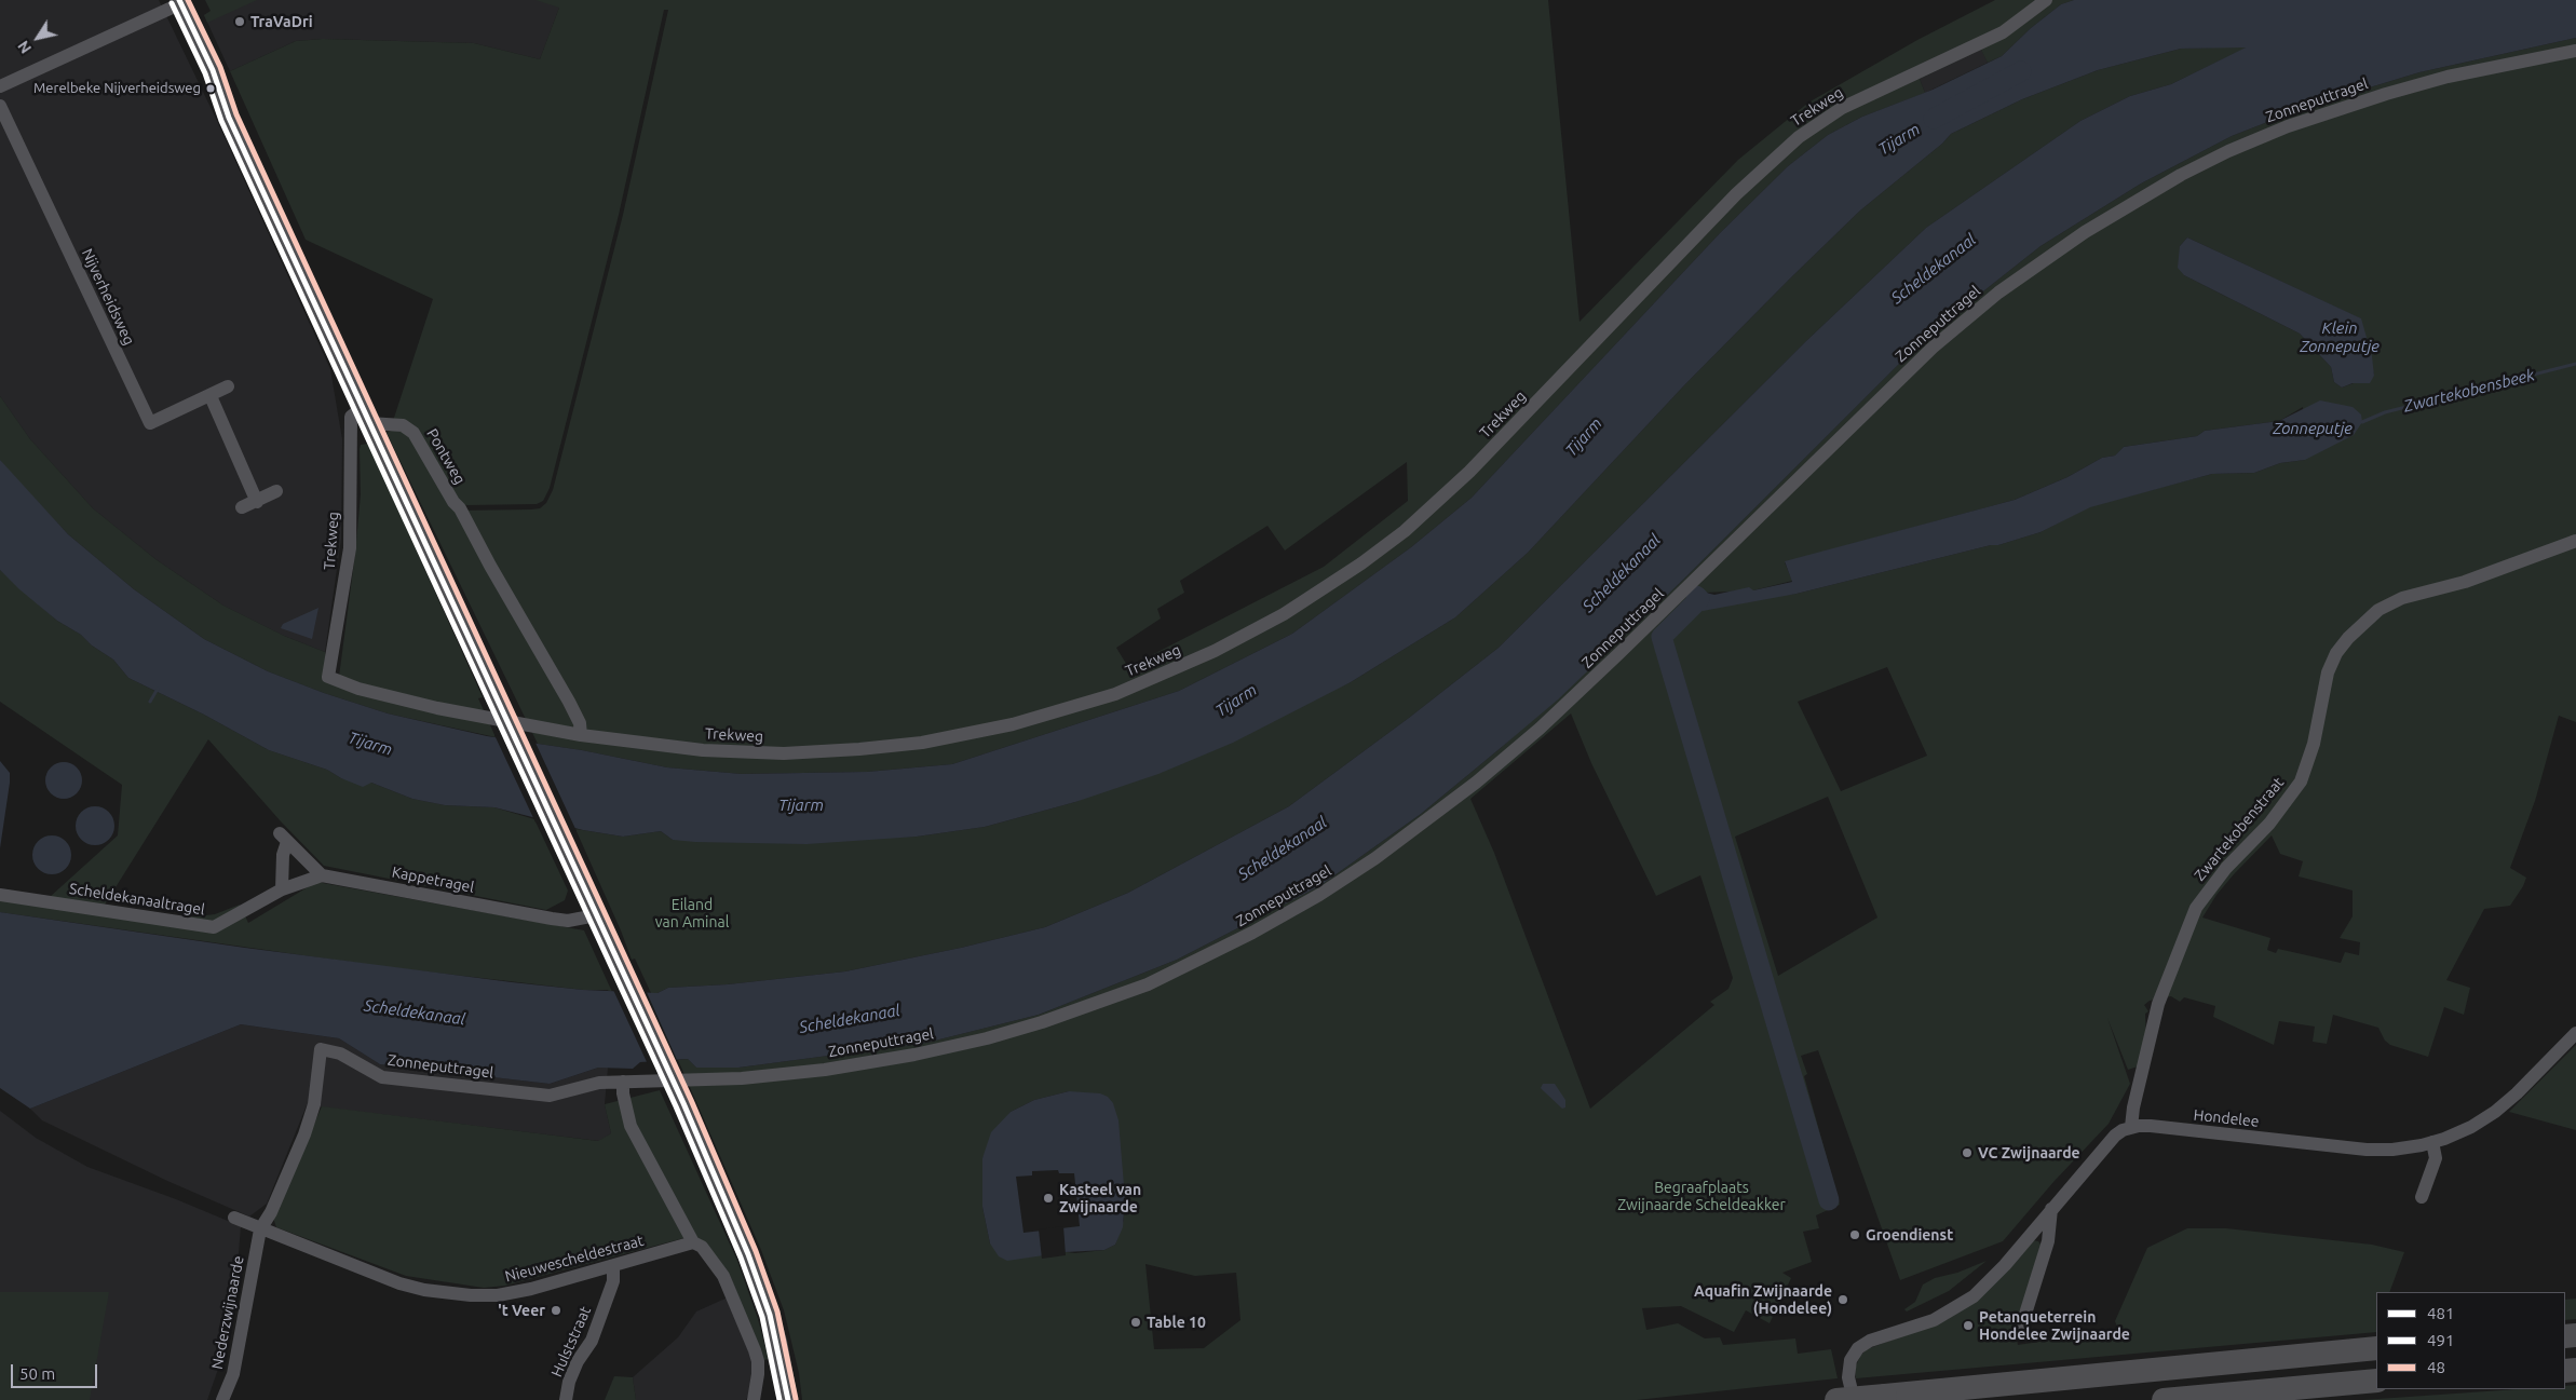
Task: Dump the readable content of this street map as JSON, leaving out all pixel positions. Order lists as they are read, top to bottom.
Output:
{
  "streets": {
    "street": [
      "Zonneputtragel",
      "Trekweg",
      "Nijverheidsweg",
      "Pontweg",
      "Zwartekobenstraat",
      "Kappetragel",
      "Scheldekanaaltragel",
      "Hondelee",
      "Nieuwescheldestraat",
      "Nederzwijnaarde",
      "Hulststraat"
    ]
  },
  "crossings": [
    ["Zonneputtragel", "Nieuwescheldestraat"],
    ["Zonneputtragel", "Nederzwijnaarde"],
    ["Trekweg", "Pontweg"],
    ["Zwartekobenstraat", "Hondelee"],
    ["Kappetragel", "Scheldekanaaltragel"],
    ["Nieuwescheldestraat", "Nederzwijnaarde"],
    ["Nieuwescheldestraat", "Hulststraat"]
  ],
  "water": [
    "Tijarm",
    "Scheldekanaal",
    "Klein Zonneputje",
    "Zwartekobensbeek",
    "Zonneputje"
  ],
  "parks": ["Eiland van Aminal", "Begraafplaats Zwijnaarde Scheldeakker"],
  "places": [
    "TraVaDri",
    "Merelbeke Nijverheidsweg",
    "VC Zwijnaarde",
    "Kasteel van Zwijnaarde",
    "Groendienst",
    "Aquafin Zwijnaarde (Hondelee)",
    "'t Veer",
    "Table 10",
    "Petanqueterrein Hondelee Zwijnaarde"
  ],
  "lines": ["transit line 481", "transit line 48", "transit line 491"],
  "legend": ["481", "491", "48"],
  "scale_bar": "50 m",
  "north": "bottom left"
}
